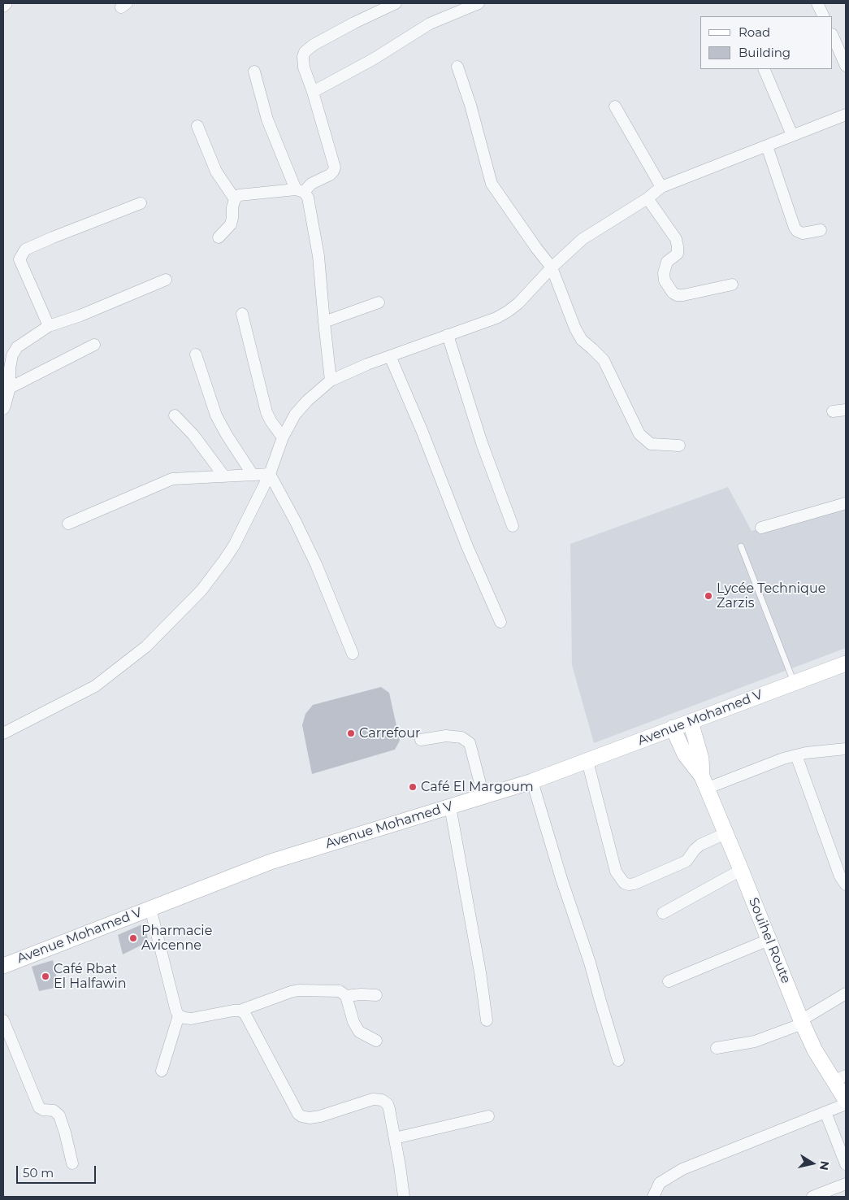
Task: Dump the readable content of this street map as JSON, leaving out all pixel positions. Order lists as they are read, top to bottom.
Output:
{
  "streets": {
    "main road": ["Avenue Mohamed V", "Souihel Route"]
  },
  "places": [
    "Lycée Technique Zarzis",
    "Carrefour",
    "Café El Margoum",
    "Pharmacie Avicenne",
    "Café Rbat El Halfawin"
  ],
  "legend": ["Road", "Building"],
  "scale_bar": "50 m",
  "north": "right"
}
